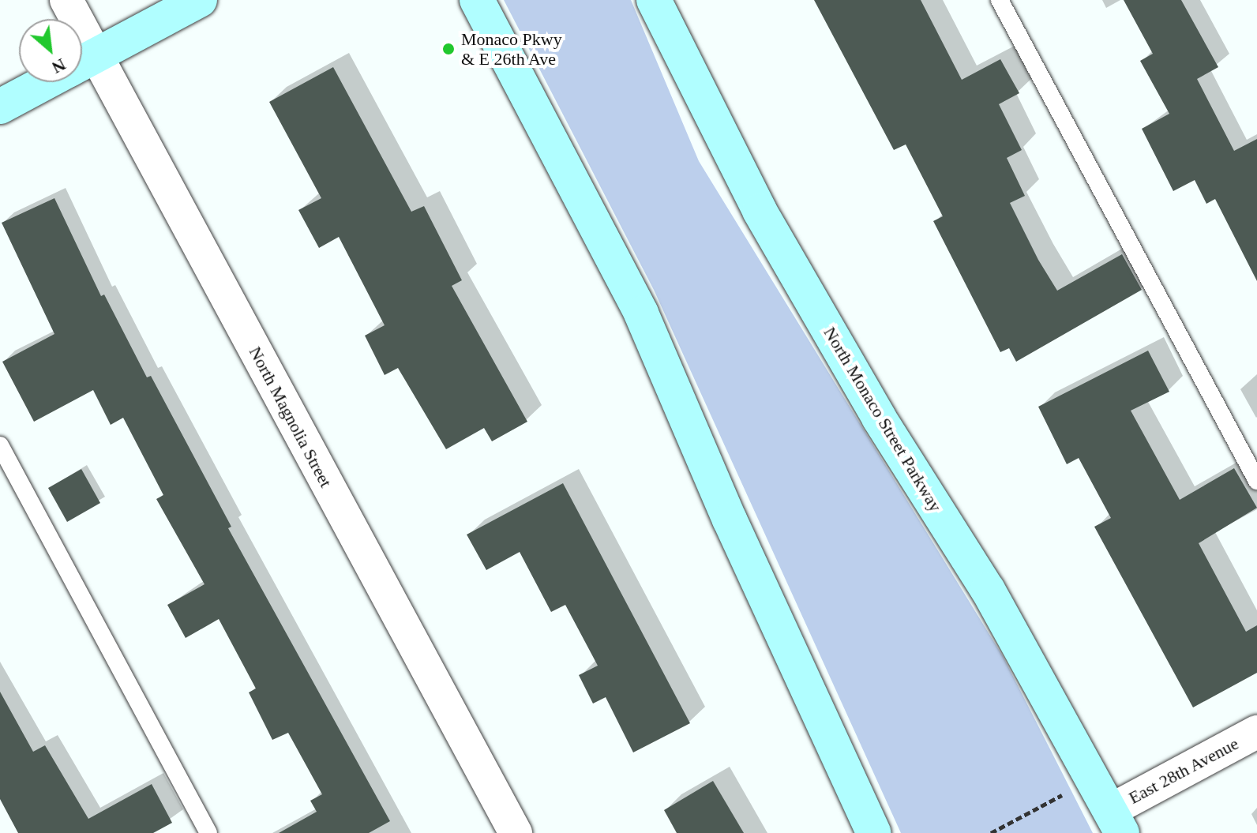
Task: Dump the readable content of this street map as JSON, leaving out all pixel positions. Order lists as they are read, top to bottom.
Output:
{
  "streets": {
    "main road": ["North Monaco Street Parkway"],
    "street": ["North Magnolia Street", "East 28th Avenue"]
  },
  "crossings": [
    ["North Monaco Street Parkway", "East 28th Avenue"]
  ],
  "places": ["Monaco Pkwy & E 26th Ave"],
  "north": "bottom right"
}
